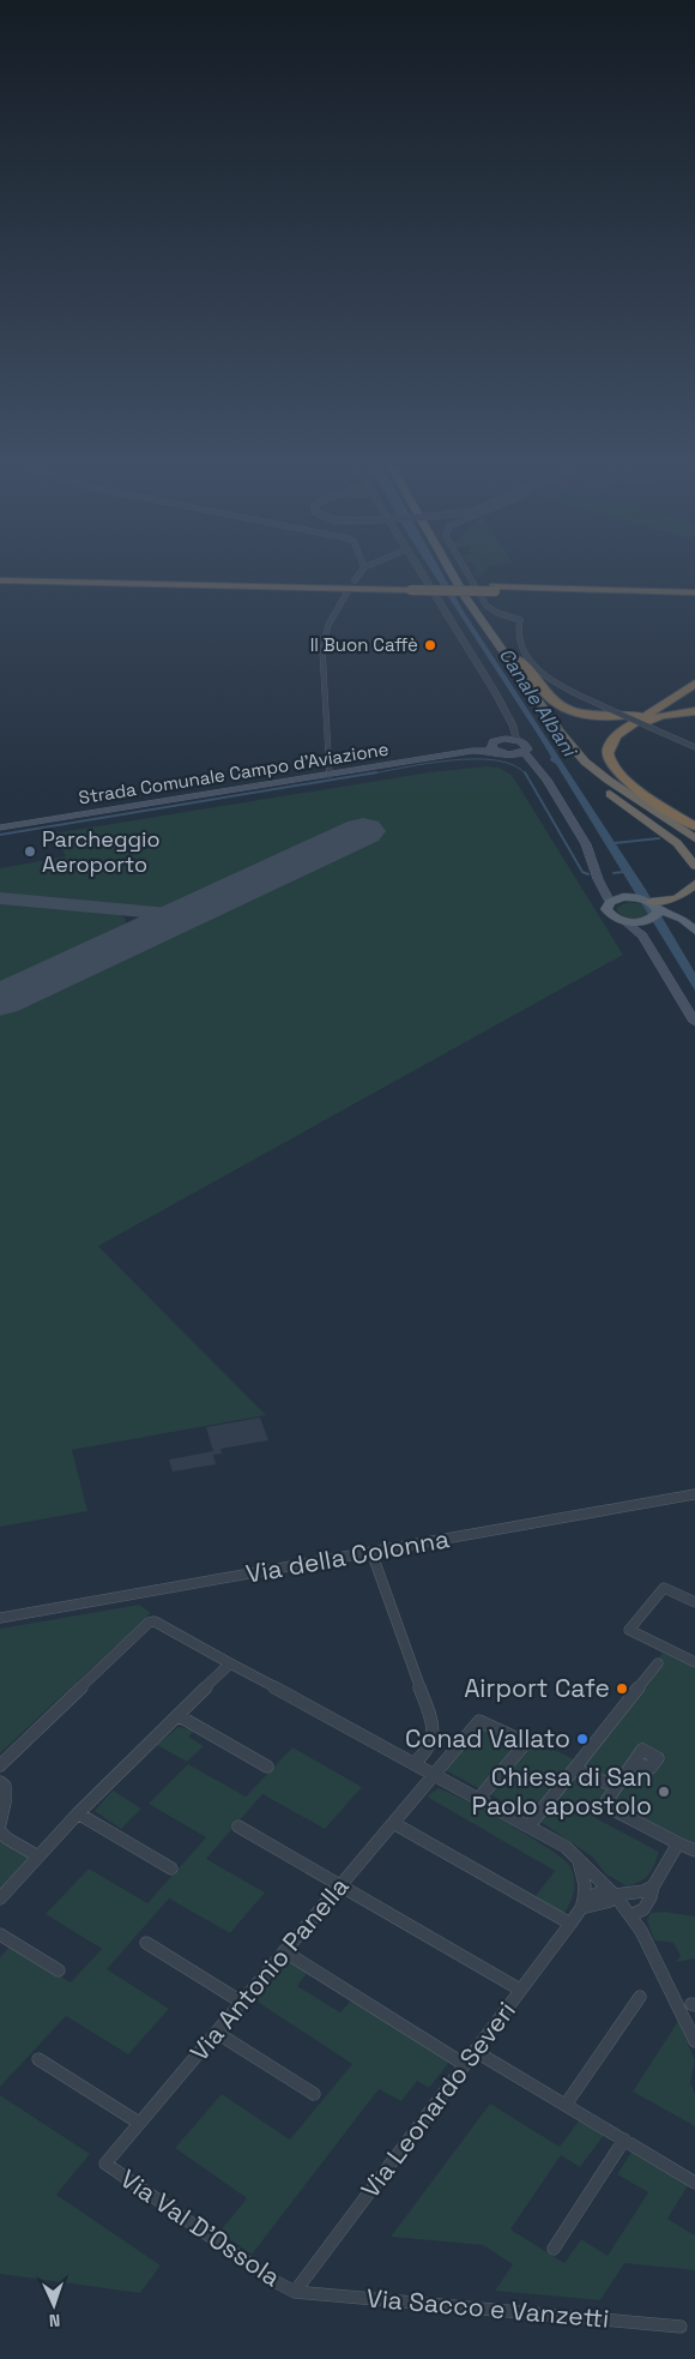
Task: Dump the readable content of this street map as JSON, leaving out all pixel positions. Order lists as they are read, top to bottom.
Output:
{
  "streets": {
    "main road": ["Strada Comunale Campo d'Aviazione"],
    "street": [
      "Via della Colonna",
      "Via Antonio Panella",
      "Via Leonardo Severi",
      "Via Val D'Ossola",
      "Via Sacco e Vanzetti"
    ]
  },
  "crossings": [
    ["Via Antonio Panella", "Via Val D'Ossola"],
    ["Via Leonardo Severi", "Via Val D'Ossola"],
    ["Via Leonardo Severi", "Via Sacco e Vanzetti"],
    ["Via Val D'Ossola", "Via Sacco e Vanzetti"]
  ],
  "water": ["Canale Albani"],
  "places": [
    "Il Buon Caffè",
    "Parcheggio Aeroporto",
    "Airport Cafe",
    "Conad Vallato",
    "Chiesa di San Paolo apostolo"
  ],
  "north": "bottom"
}
